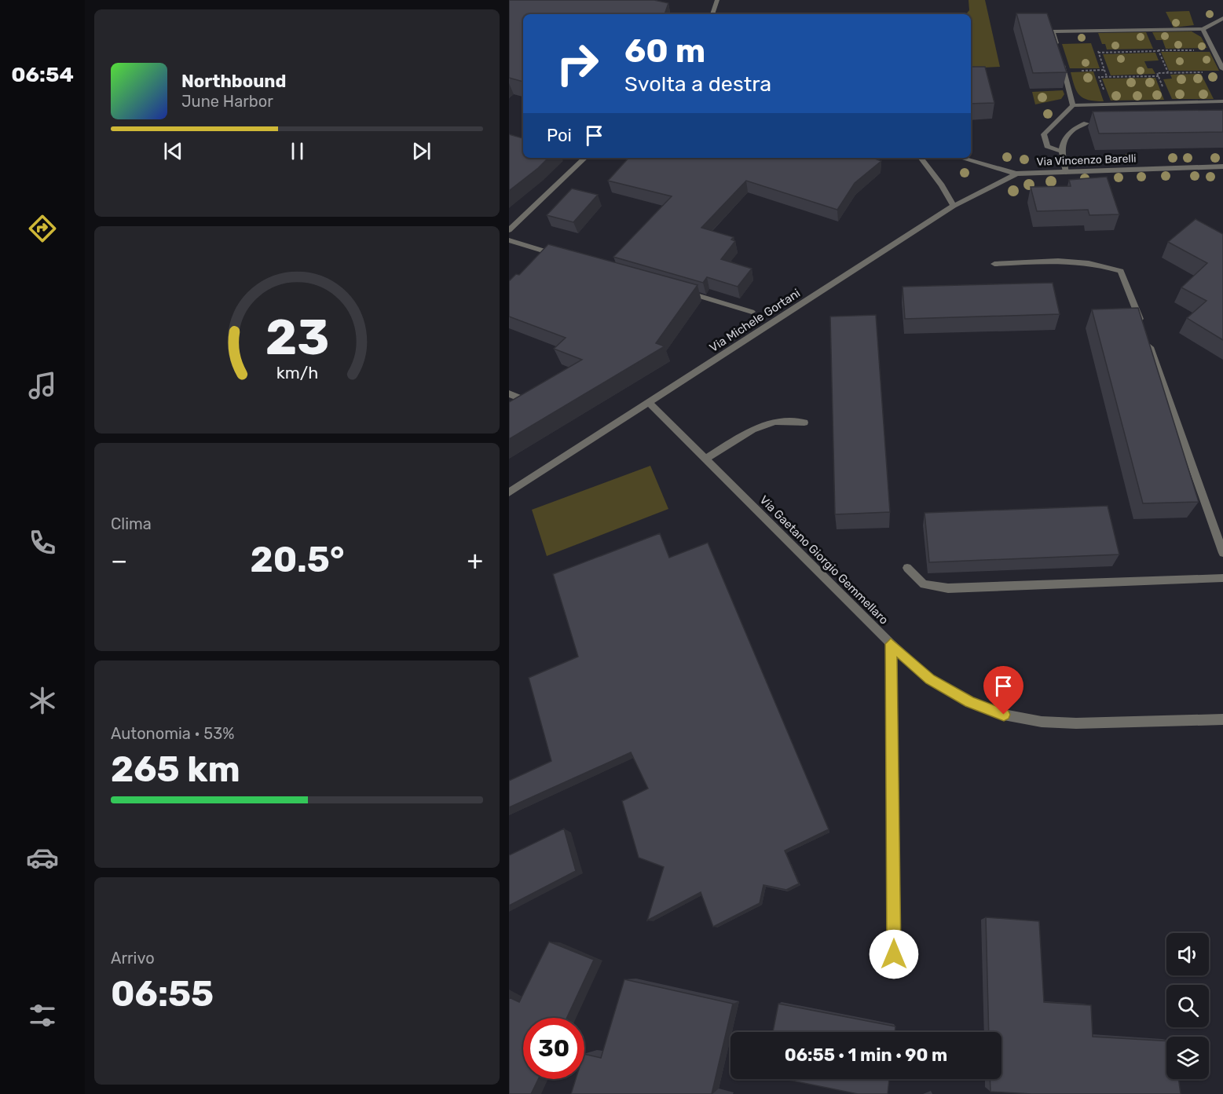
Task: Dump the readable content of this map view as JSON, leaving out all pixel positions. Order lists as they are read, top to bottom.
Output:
{
  "streets": {
    "street": ["Via Vincenzo Barelli", "Via Michele Gortani", "Via Gaetano Giorgio Gemmellaro"]
  },
  "crossings": [
    ["Via Vincenzo Barelli", "Via Michele Gortani"],
    ["Via Michele Gortani", "Via Gaetano Giorgio Gemmellaro"]
  ],
  "page": {
    "tabs": "06:54",
    "turn": ["60 m", "Svolta a destra"],
    "song": ["Northbound", "June Harbor"],
    "then": "Poi",
    "tile": [
      "Clima",
      ["Autonomia · 53%", "265 km"],
      ["Arrivo", "06:55"]
    ],
    "heat": ["−", "20.5°", "+"],
    "limit": "30",
    "trip": "06:55 · 1 min · 90 m",
    "gauge": ["23", "km/h"]
  }
}
